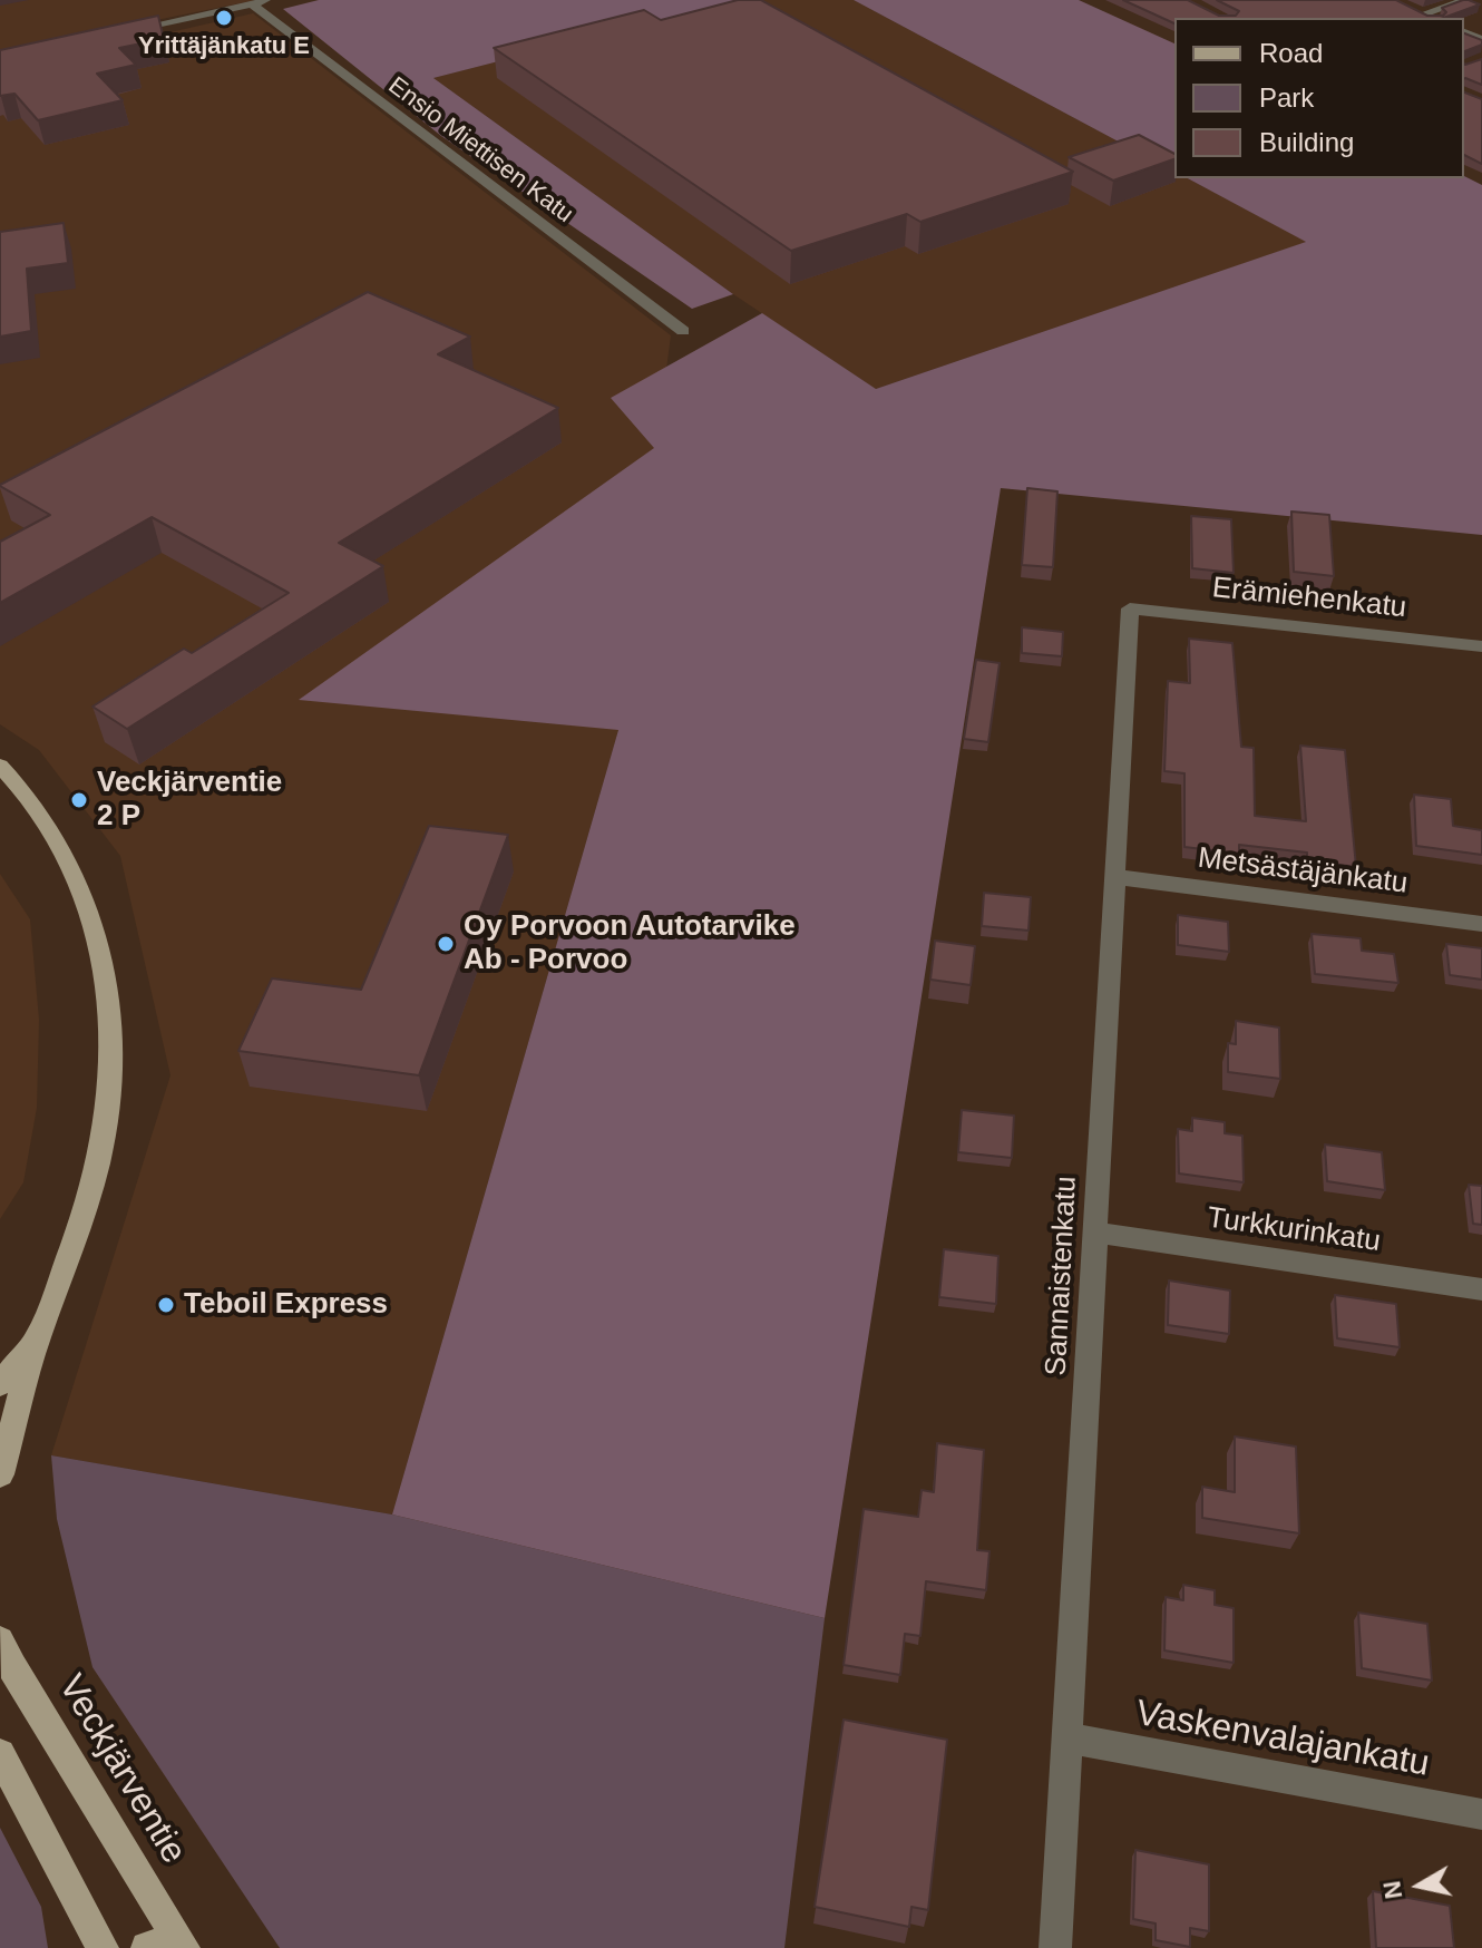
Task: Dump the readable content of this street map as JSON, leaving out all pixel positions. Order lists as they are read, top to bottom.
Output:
{
  "streets": {
    "main road": ["Veckjärventie"],
    "street": [
      "Ensio Miettisen Katu",
      "Erämiehenkatu",
      "Metsästäjänkatu",
      "Turkkurinkatu",
      "Sannaistenkatu",
      "Vaskenvalajankatu"
    ]
  },
  "crossings": [
    ["Erämiehenkatu", "Sannaistenkatu"],
    ["Metsästäjänkatu", "Sannaistenkatu"],
    ["Turkkurinkatu", "Sannaistenkatu"],
    ["Sannaistenkatu", "Vaskenvalajankatu"]
  ],
  "places": [
    "Yrittäjänkatu E",
    "Veckjärventie 2 P",
    "Oy Porvoon Autotarvike Ab - Porvoo",
    "Teboil Express"
  ],
  "legend": ["Road", "Park", "Building"],
  "north": "left"
}
